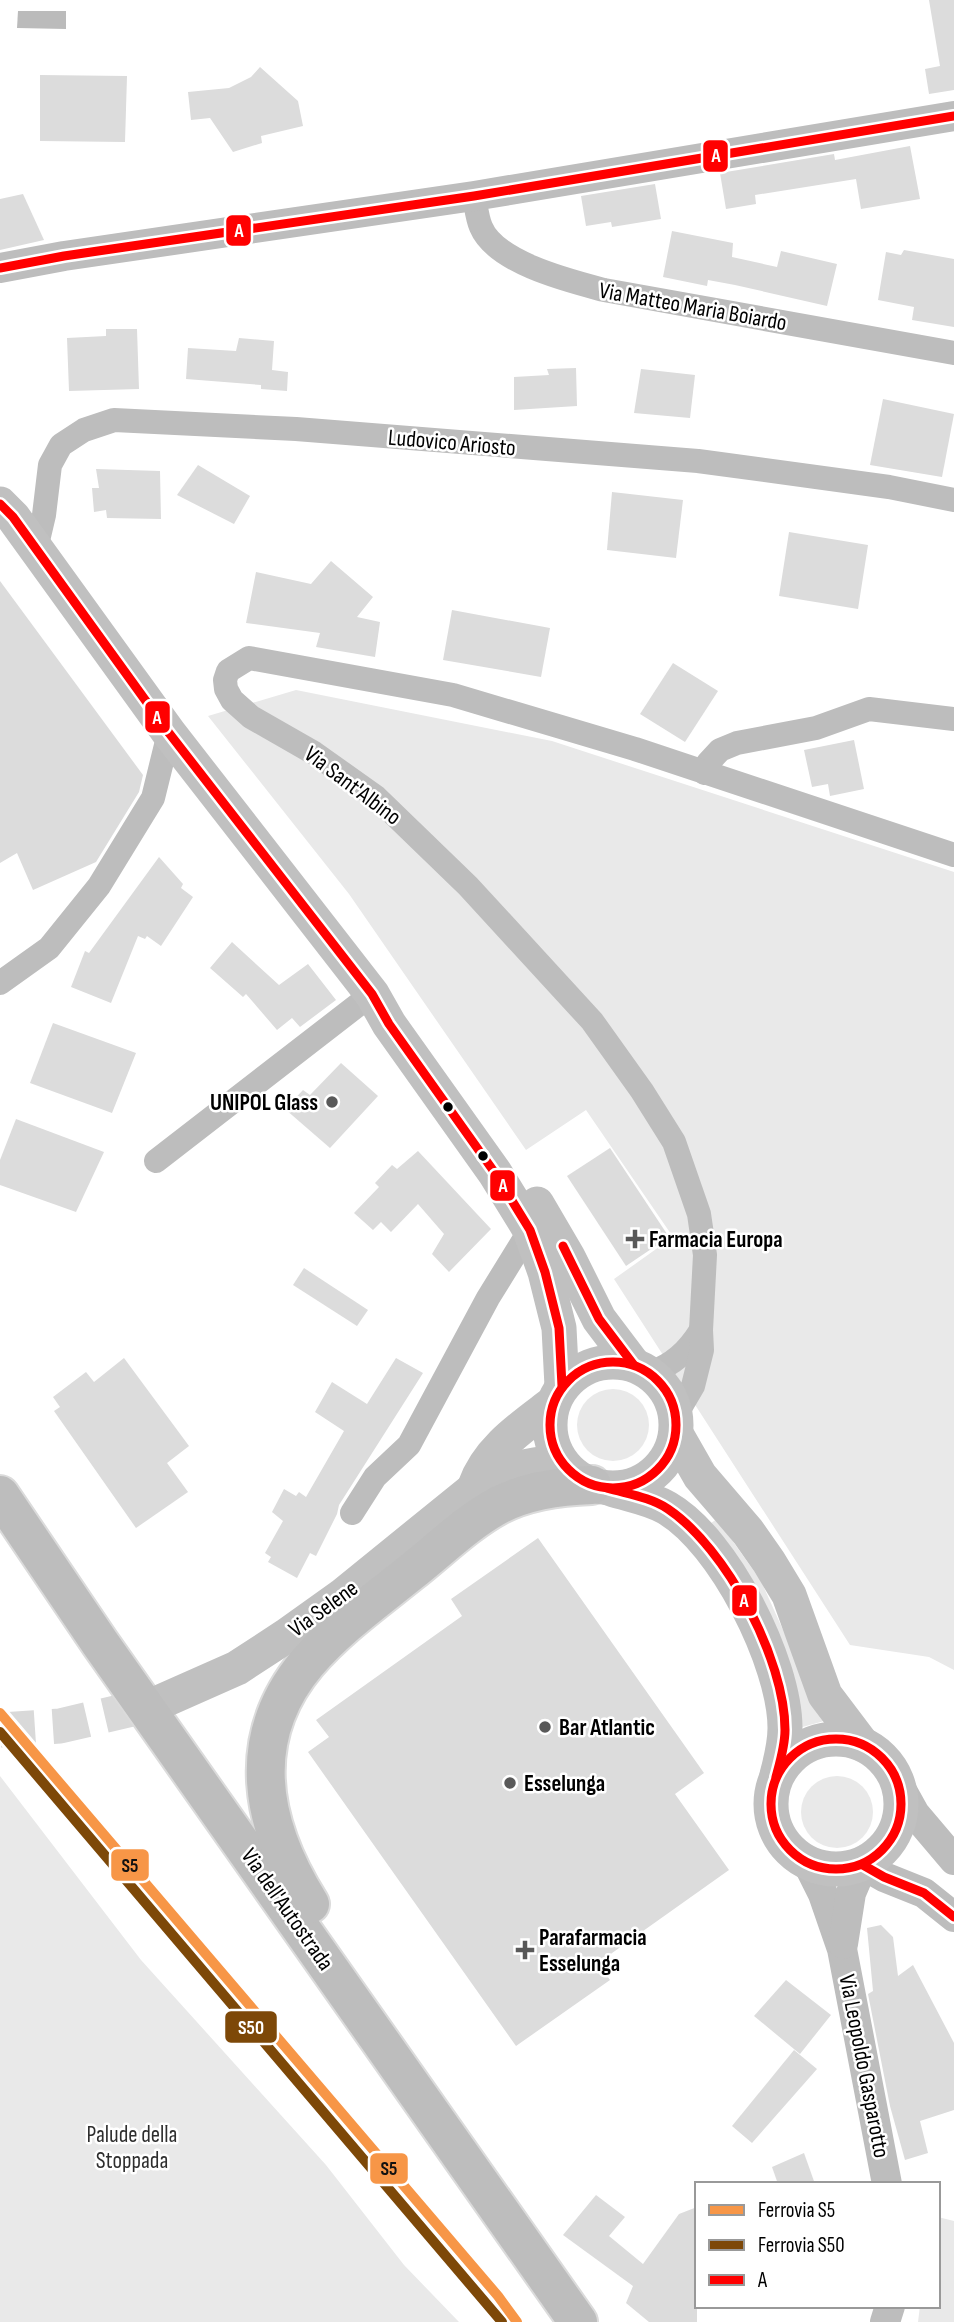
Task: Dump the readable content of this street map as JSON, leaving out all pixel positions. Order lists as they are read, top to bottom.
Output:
{
  "streets": {
    "highway": ["Via dell'Autostrada"],
    "main road": ["Via Selene", "Via Leopoldo Gasparotto"],
    "street": ["Via Matteo Maria Boiardo", "Ludovico Ariosto", "Via Sant'Albino"]
  },
  "crossings": [
    ["Via Sant'Albino", "Via Selene"],
    ["Via Sant'Albino", "Via Leopoldo Gasparotto"],
    ["Via Selene", "Via Leopoldo Gasparotto"]
  ],
  "parks": ["Palude della Stoppada"],
  "places": {
    "other": ["UNIPOL Glass", "Bar Atlantic", "Esselunga"],
    "health": ["Farmacia Europa", "Parafarmacia Esselunga"]
  },
  "lines": ["transit line A", "rail line S5", "rail line S50"],
  "legend": ["Ferrovia S5", "Ferrovia S50", "A"]
}
